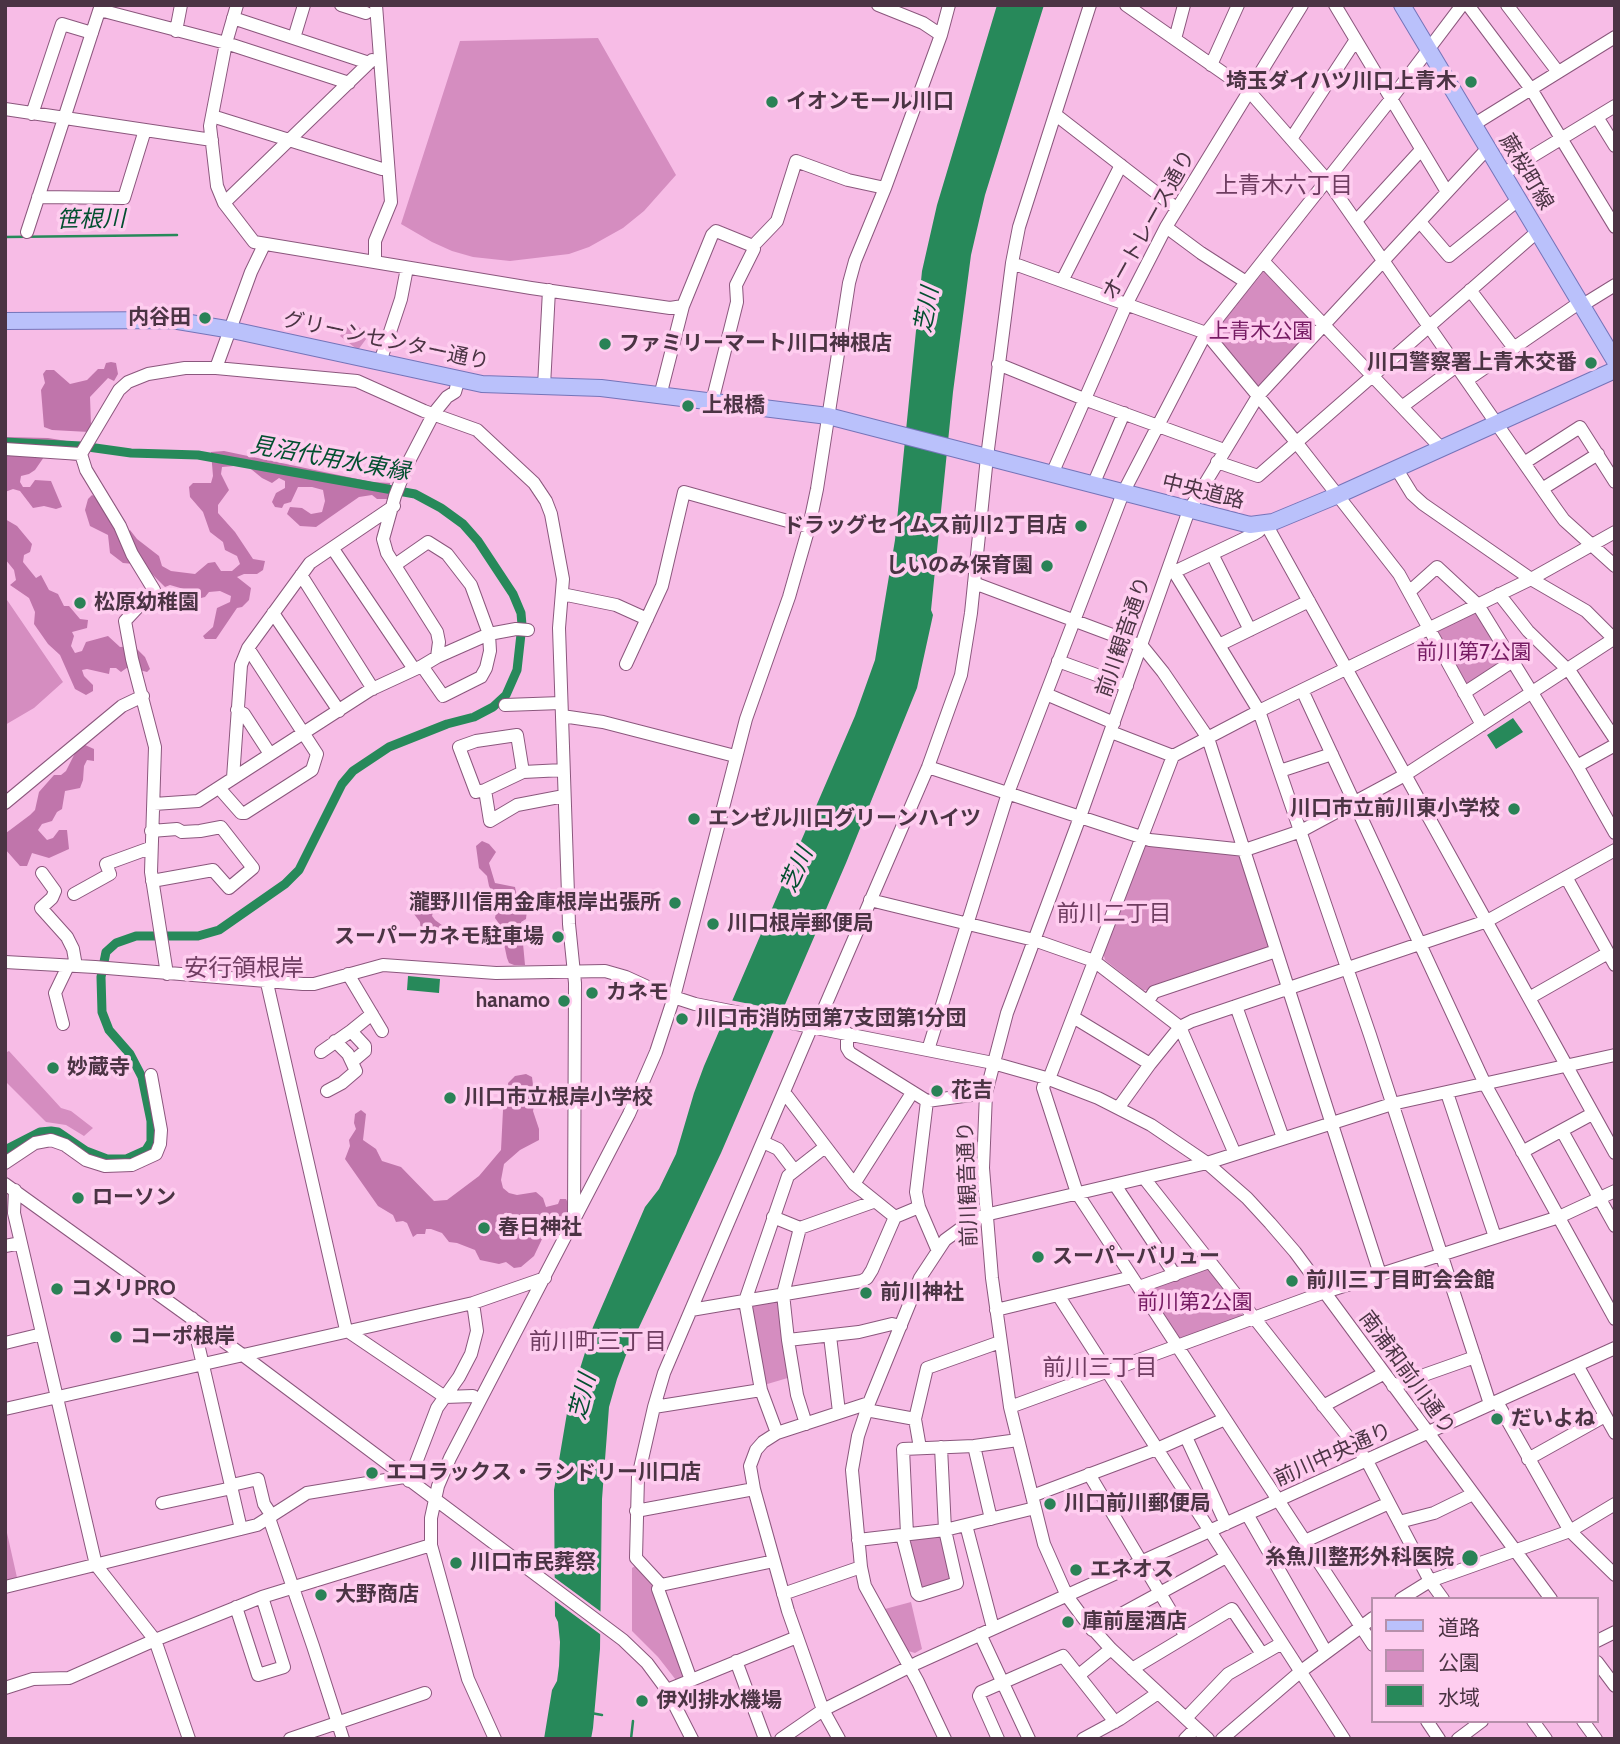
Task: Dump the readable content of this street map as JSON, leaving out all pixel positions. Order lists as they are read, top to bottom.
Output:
{
  "streets": {
    "main road": ["蕨桜町線", "グリーンセンター通り", "中央道路"],
    "street": [
      "オートレース通り",
      "前川観音通り",
      "南浦和前川通り",
      "前川中央通り"
    ]
  },
  "crossings": [
    ["蕨桜町線", "前川観音通り"],
    ["オートレース通り", "中央道路"],
    ["グリーンセンター通り", "中央道路"],
    ["中央道路", "前川観音通り"],
    ["前川観音通り", "南浦和前川通り"],
    ["前川観音通り", "前川中央通り"],
    ["南浦和前川通り", "前川中央通り"]
  ],
  "districts": [
    "上青木六丁目",
    "前川二丁目",
    "安行領根岸",
    "前川町三丁目",
    "前川三丁目"
  ],
  "water": ["笹根川", "芝川", "見沼代用水東縁"],
  "parks": ["上青木公園", "前川第7公園", "前川第2公園"],
  "places": [
    "埼玉ダイハツ川口上青木",
    "イオンモール川口",
    "内谷田",
    "ファミリーマート川口神根店",
    "川口警察署上青木交番",
    "上根橋",
    "ドラッグセイムス前川2丁目店",
    "しいのみ保育園",
    "松原幼稚園",
    "川口市立前川東小学校",
    "エンゼル川口グリーンハイツ",
    "瀧野川信用金庫根岸出張所",
    "川口根岸郵便局",
    "スーパーカネモ駐車場",
    "カネモ",
    "hanamo",
    "川口市消防団第7支団第1分団",
    "妙蔵寺",
    "花吉",
    "川口市立根岸小学校",
    "ローソン",
    "春日神社",
    "スーパーバリュー",
    "前川三丁目町会会館",
    "コメリPRO",
    "前川神社",
    "コーポ根岸",
    "だいよね",
    "エコラックス・ランドリー川口店",
    "川口前川郵便局",
    "糸魚川整形外科医院",
    "川口市民葬祭",
    "エネオス",
    "大野商店",
    "庫前屋酒店",
    "伊刈排水機場"
  ],
  "legend": ["道路", "公園", "水域"]
}
